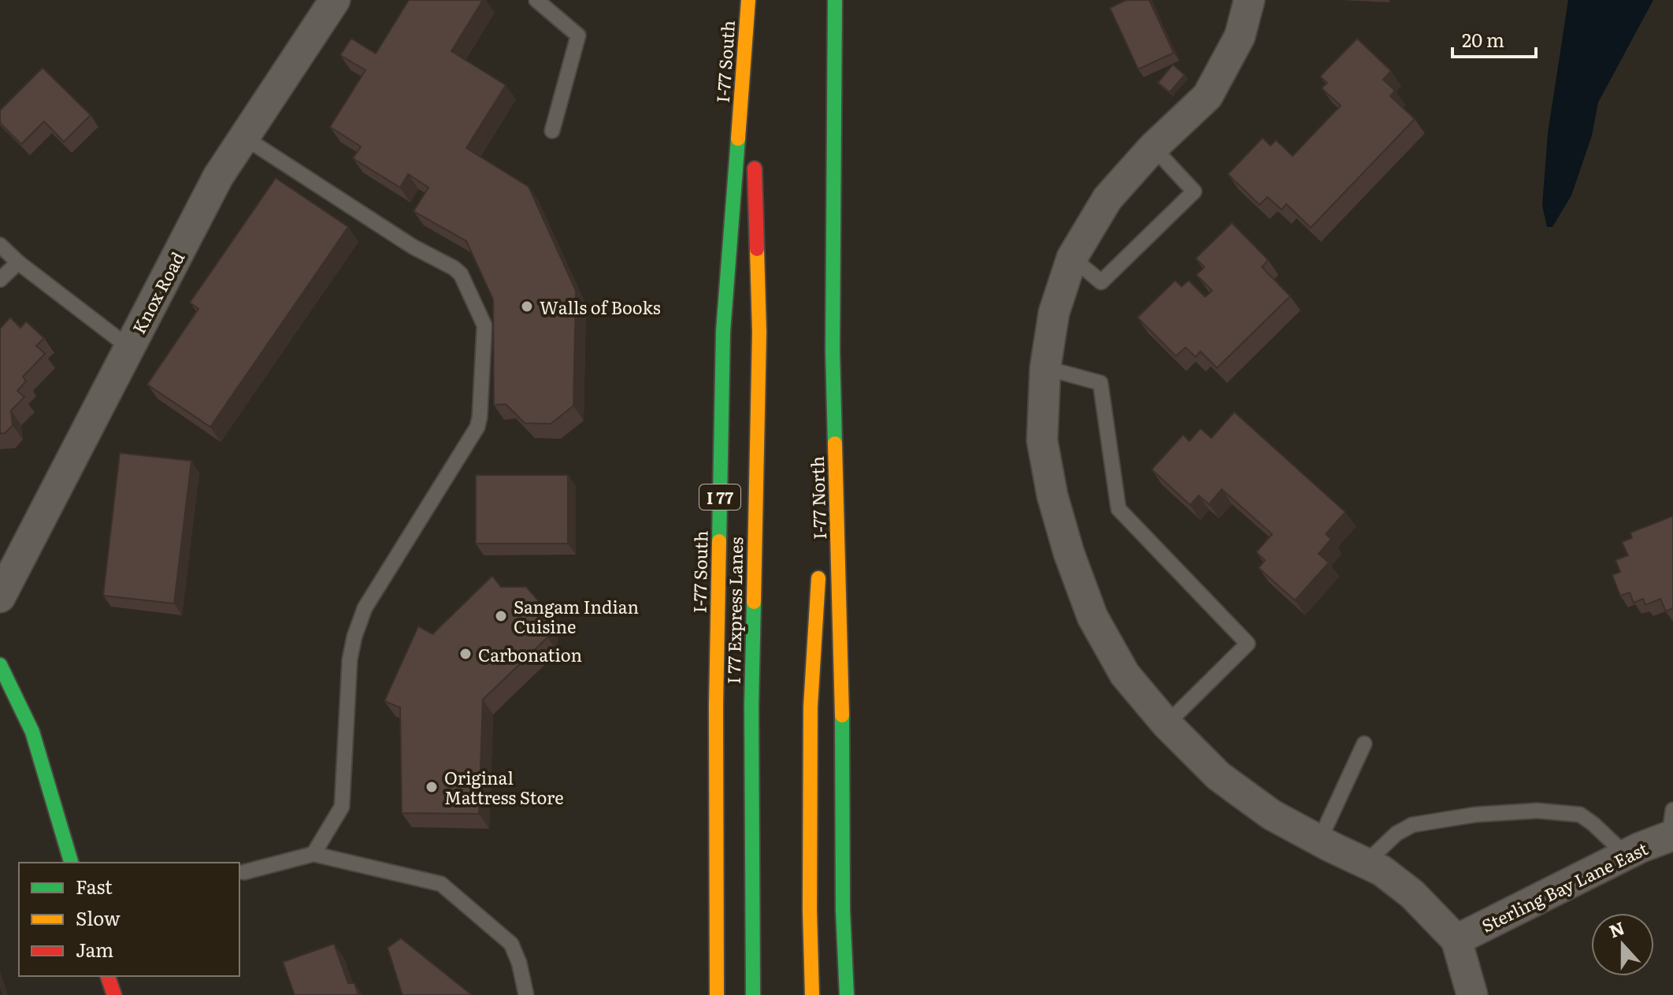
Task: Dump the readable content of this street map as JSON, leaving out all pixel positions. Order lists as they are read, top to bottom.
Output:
{
  "streets": {
    "main road": [
      "I-77 South",
      "I 77",
      "I-77 North",
      "I 77 Express Lanes"
    ],
    "street": ["Knox Road", "Sterling Bay Lane East"]
  },
  "crossings": [
    ["I-77 South", "I 77"]
  ],
  "places": [
    "Walls of Books",
    "Sangam Indian Cuisine",
    "Carbonation",
    "Original Mattress Store"
  ],
  "legend": ["Fast", "Slow", "Jam"],
  "scale_bar": "20 m",
  "north": "top"
}
